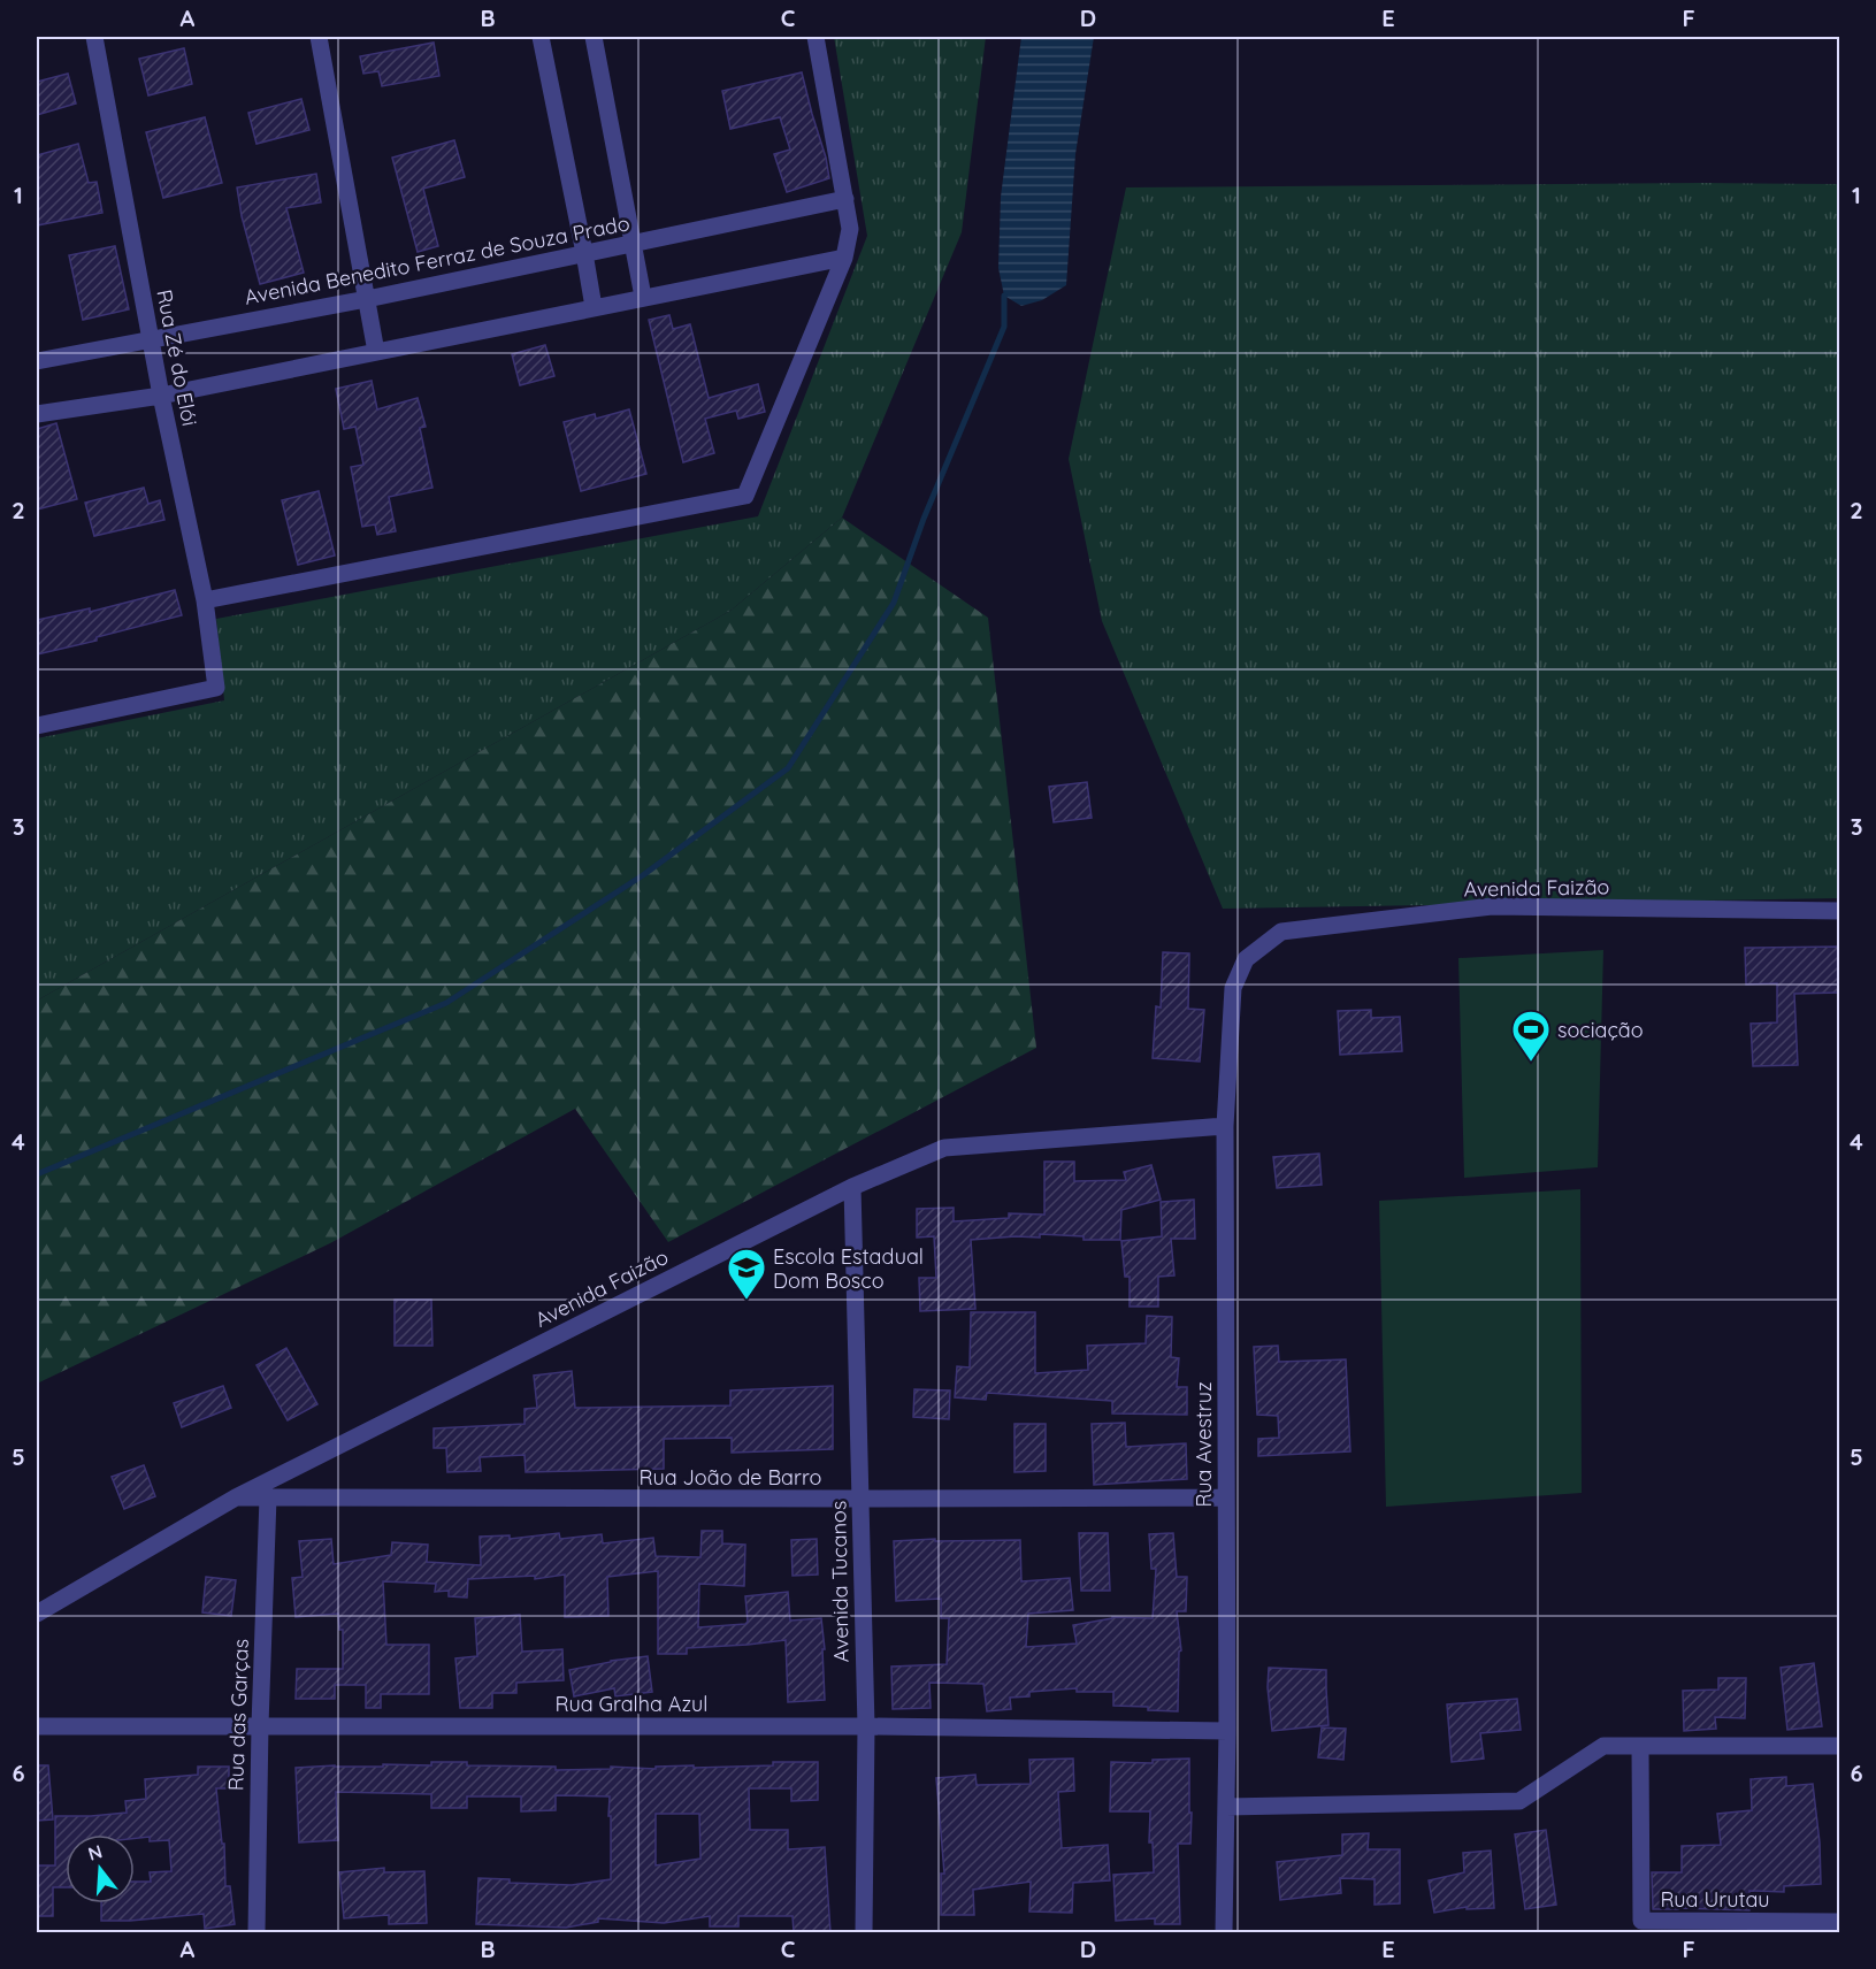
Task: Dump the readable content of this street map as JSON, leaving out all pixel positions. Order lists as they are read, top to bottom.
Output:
{
  "streets": {
    "street": [
      "Avenida Benedito Ferraz de Souza Prado",
      "Rua Zé do Elói",
      "Avenida Faizão",
      "Rua Avestruz",
      "Rua João de Barro",
      "Avenida Tucanos",
      "Rua Gralha Azul",
      "Rua das Garças",
      "Rua Urutau"
    ]
  },
  "crossings": [
    ["Avenida Benedito Ferraz de Souza Prado", "Rua Zé do Elói"],
    ["Avenida Faizão", "Rua Avestruz"],
    ["Avenida Faizão", "Rua João de Barro"],
    ["Avenida Faizão", "Avenida Tucanos"],
    ["Rua Avestruz", "Rua João de Barro"],
    ["Rua Avestruz", "Rua Gralha Azul"],
    ["Rua João de Barro", "Avenida Tucanos"],
    ["Rua João de Barro", "Rua das Garças"],
    ["Avenida Tucanos", "Rua Gralha Azul"],
    ["Rua Gralha Azul", "Rua das Garças"]
  ],
  "places": {
    "sports": ["sociação"],
    "school or university": ["Escola Estadual Dom Bosco"]
  },
  "north": "top",
  "grid": {
    "columns": [
      "A",
      "B",
      "C",
      "D",
      "E",
      "F"
    ],
    "rows": [
      "1",
      "2",
      "3",
      "4",
      "5",
      "6"
    ]
  }
}
